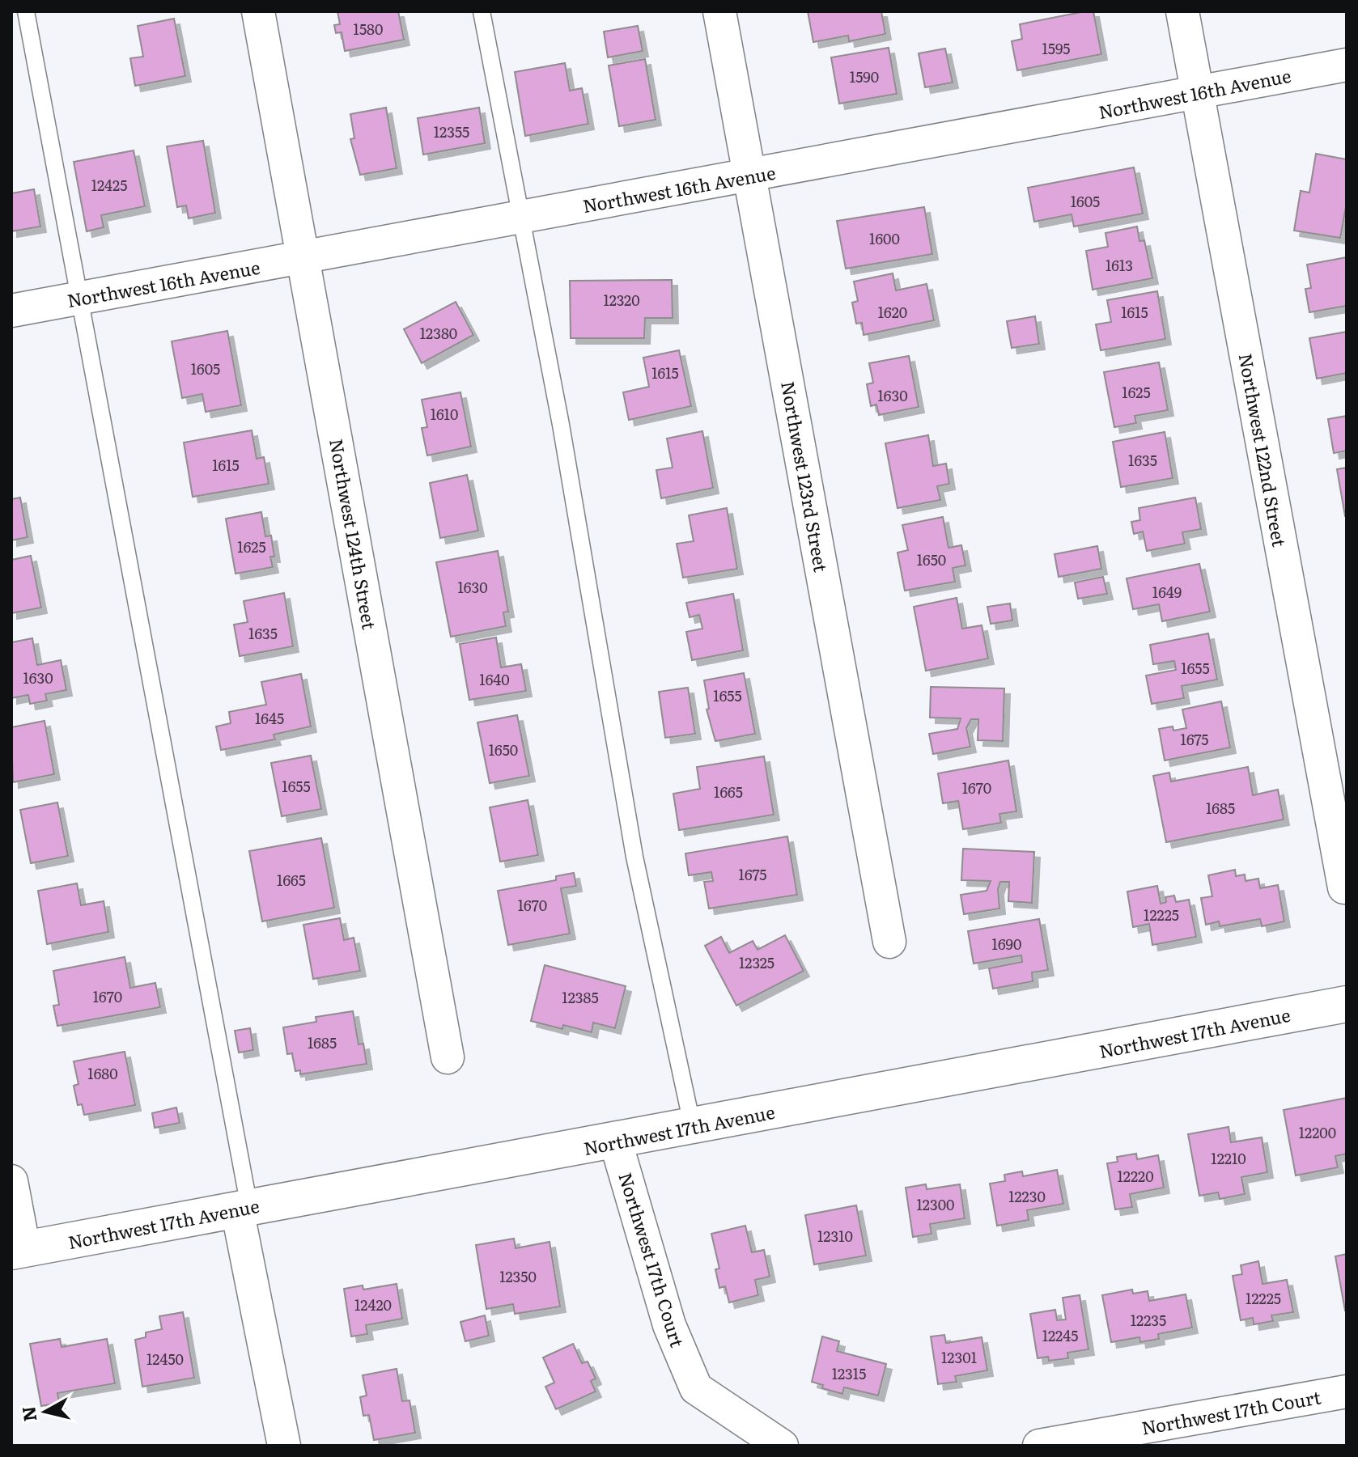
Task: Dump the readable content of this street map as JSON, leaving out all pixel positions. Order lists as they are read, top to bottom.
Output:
{
  "streets": {
    "main road": ["Northwest 17th Avenue"],
    "street": [
      "Northwest 16th Avenue",
      "Northwest 122nd Street",
      "Northwest 123rd Street",
      "Northwest 124th Street",
      "Northwest 17th Court"
    ]
  },
  "crossings": [
    ["Northwest 16th Avenue", "Northwest 122nd Street"],
    ["Northwest 16th Avenue", "Northwest 123rd Street"],
    ["Northwest 16th Avenue", "Northwest 124th Street"],
    ["Northwest 17th Avenue", "Northwest 17th Court"]
  ],
  "house_numbers": [
    "1580",
    "1595",
    "1590",
    "12355",
    "12425",
    "1605",
    "1600",
    "1613",
    "12320",
    "1620",
    "1615",
    "12380",
    "1605",
    "1615",
    "1625",
    "1630",
    "1610",
    "1635",
    "1615",
    "1625",
    "1650",
    "1630",
    "1649",
    "1635",
    "1655",
    "1630",
    "1640",
    "1655",
    "1645",
    "1675",
    "1650",
    "1655",
    "1670",
    "1665",
    "1685",
    "1675",
    "1665",
    "1670",
    "12225",
    "1690",
    "12325",
    "1670",
    "12385",
    "1685",
    "1680",
    "12200",
    "12210",
    "12220",
    "12230",
    "12300",
    "12310",
    "12350",
    "12225",
    "12420",
    "12235",
    "12245",
    "12301",
    "12450",
    "12315"
  ],
  "north": "left"
}
